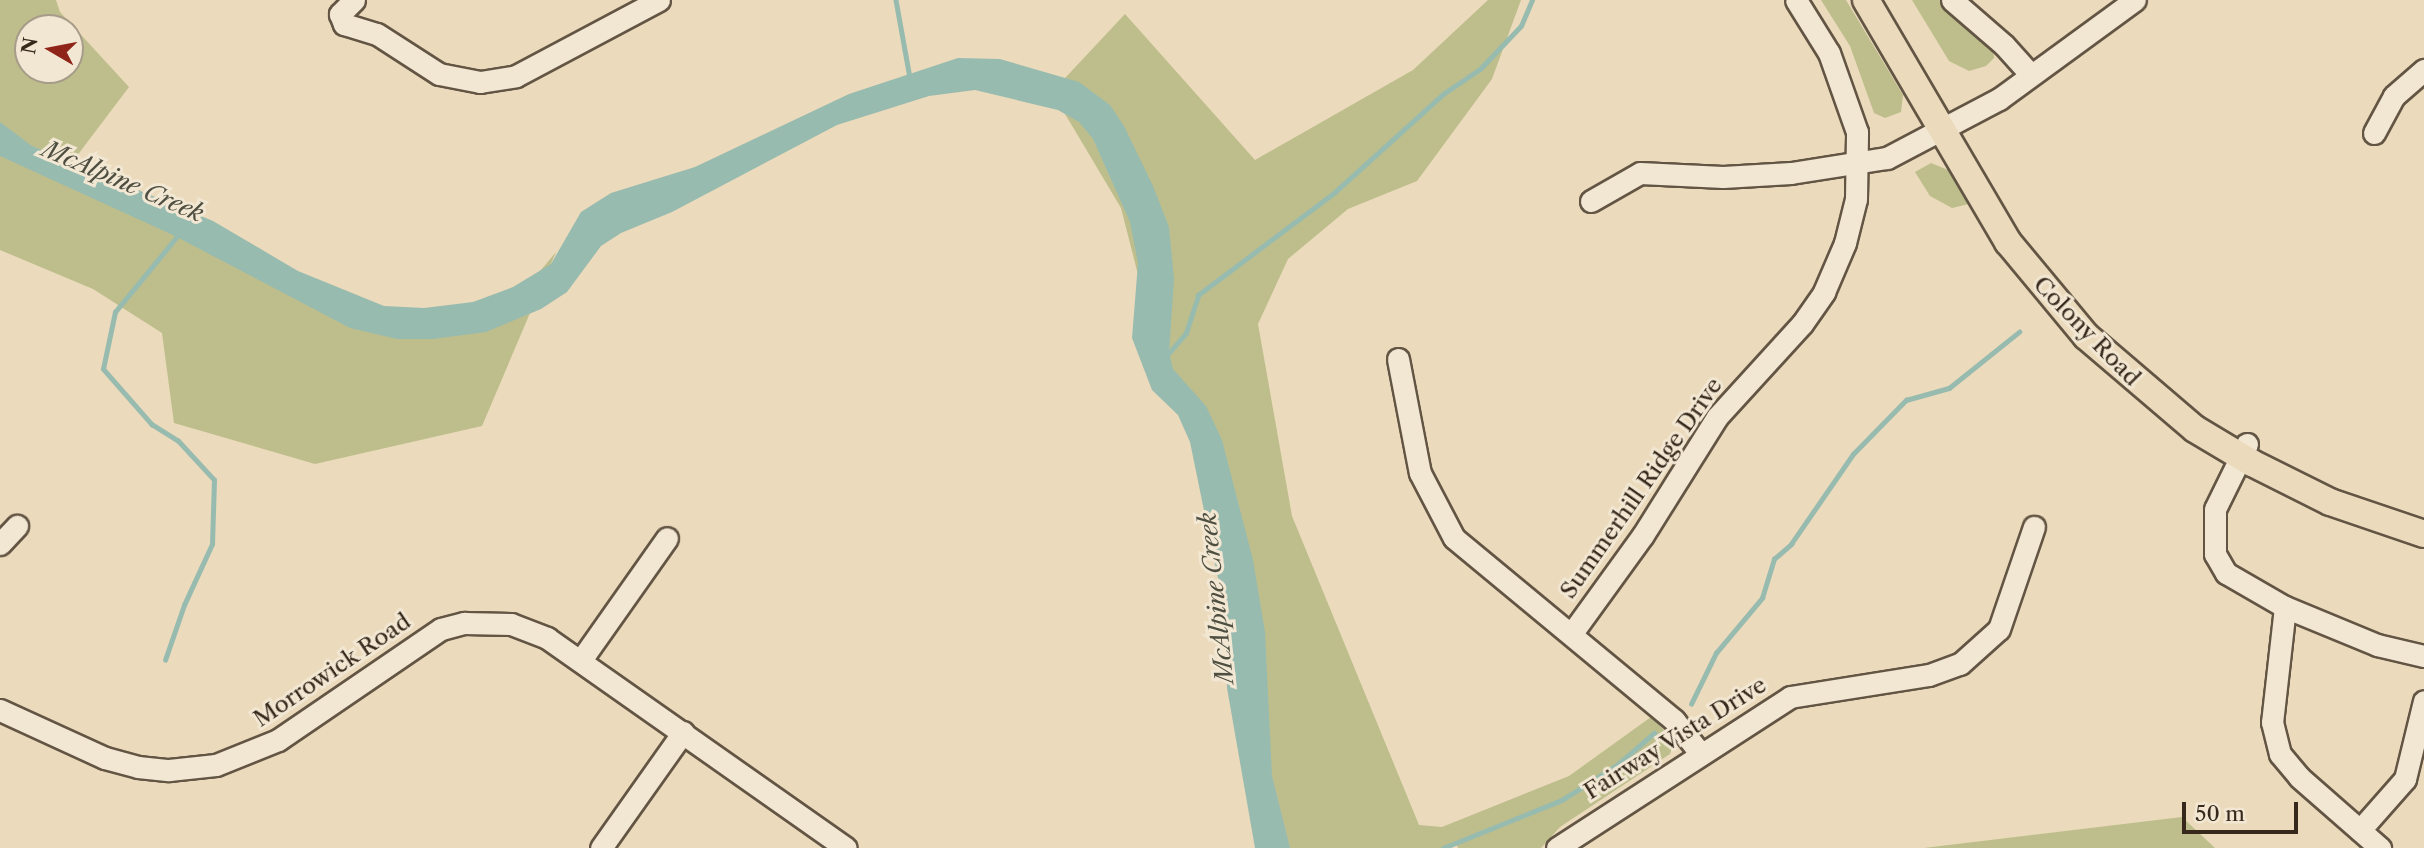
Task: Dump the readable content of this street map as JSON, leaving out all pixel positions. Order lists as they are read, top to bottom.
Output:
{
  "streets": {
    "main road": ["Colony Road"],
    "street": ["Summerhill Ridge Drive", "Morrowick Road", "Fairway Vista Drive"]
  },
  "water": ["McAlpine Creek"],
  "scale_bar": "50 m",
  "north": "left"
}
